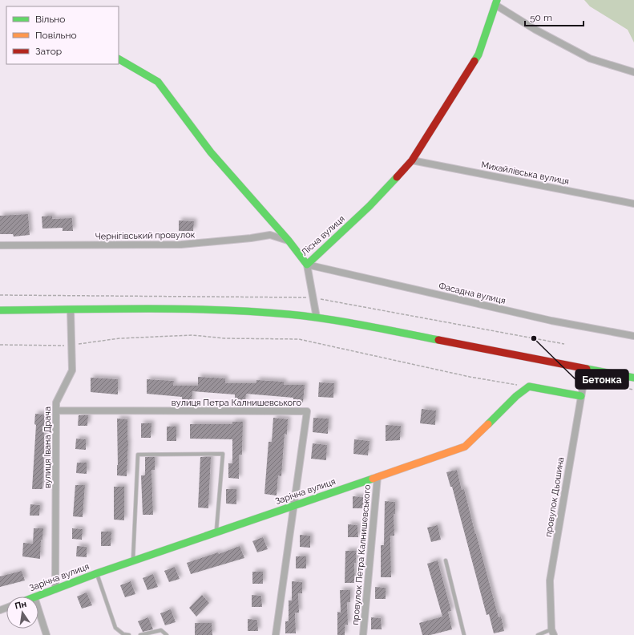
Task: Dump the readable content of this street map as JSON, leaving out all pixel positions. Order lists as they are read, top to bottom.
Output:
{
  "streets": {
    "street": [
      "Михайлівська вулиця",
      "Чернігівський провулок",
      "Лісна вулиця",
      "Фасадна вулиця",
      "вулиця Петра Калнишевського",
      "вулиця Івана Драча",
      "Зарічна вулиця",
      "провулок Дьошина",
      "провулок Петра Калнишевського"
    ]
  },
  "crossings": [
    ["Михайлівська вулиця", "Лісна вулиця"],
    ["Чернігівський провулок", "Лісна вулиця"],
    ["Лісна вулиця", "Фасадна вулиця"],
    ["вулиця Петра Калнишевського", "вулиця Івана Драча"],
    ["вулиця Петра Калнишевського", "Зарічна вулиця"],
    ["вулиця Івана Драча", "Зарічна вулиця"],
    ["Зарічна вулиця", "провулок Дьошина"],
    ["Зарічна вулиця", "провулок Петра Калнишевського"]
  ],
  "places": ["Бетонка"],
  "legend": ["Вільно", "Повільно", "Затор"],
  "scale_bar": "50 m",
  "north": "top"
}
